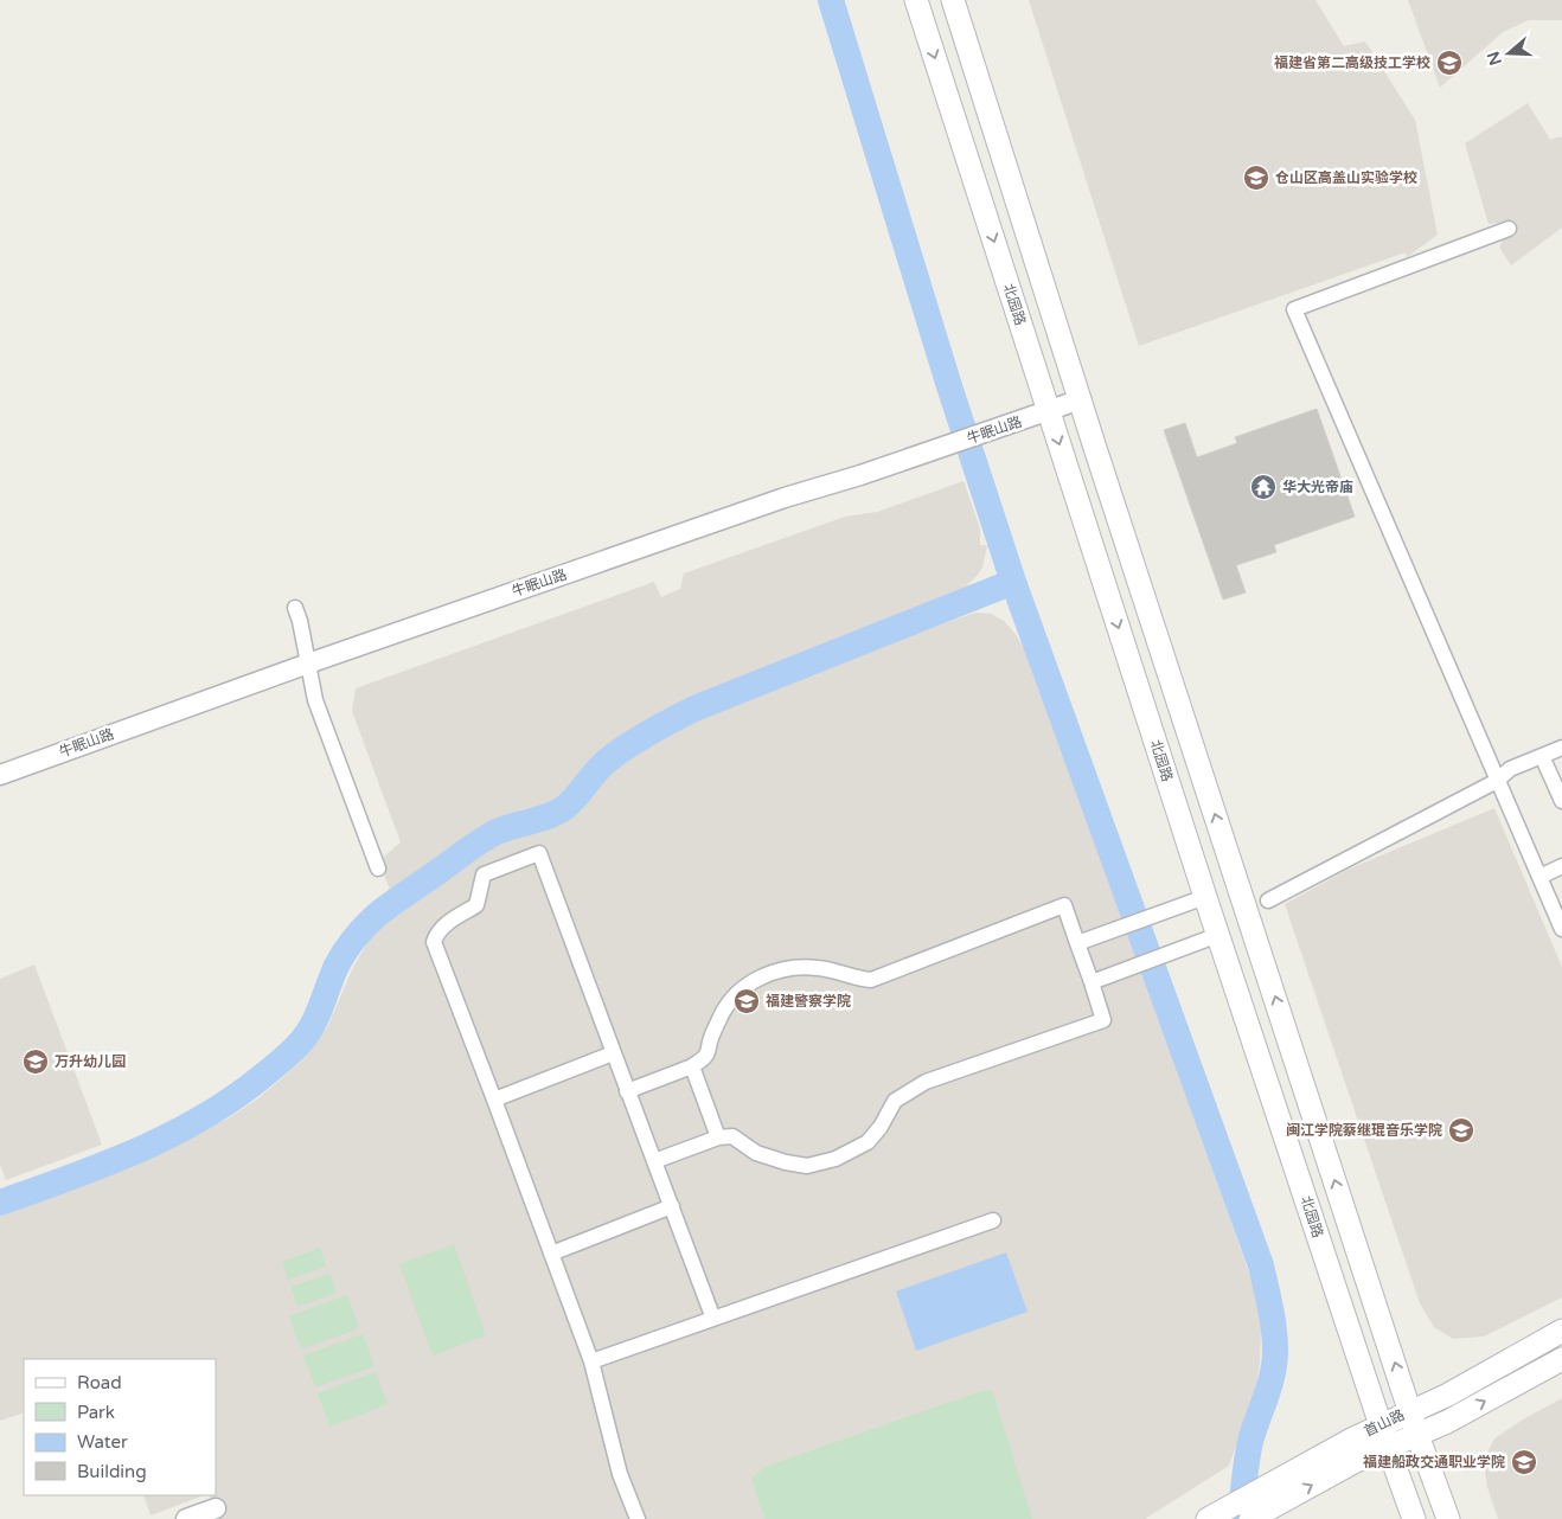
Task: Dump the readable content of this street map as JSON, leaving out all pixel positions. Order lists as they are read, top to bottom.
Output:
{
  "streets": {
    "main road": ["北园路", "首山路"],
    "street": ["牛眠山路"]
  },
  "crossings": [
    ["北园路", "牛眠山路"],
    ["北园路", "首山路"]
  ],
  "places": {
    "school or university": [
      "福建省第二高级技工学校",
      "仓山区高盖山实验学校",
      "福建警察学院",
      "万升幼儿园",
      "闽江学院蔡继琨音乐学院",
      "福建船政交通职业学院"
    ],
    "temple": ["华大光帝庙"]
  },
  "legend": [
    "Road",
    "Park",
    "Water",
    "Building"
  ],
  "north": "left"
}
